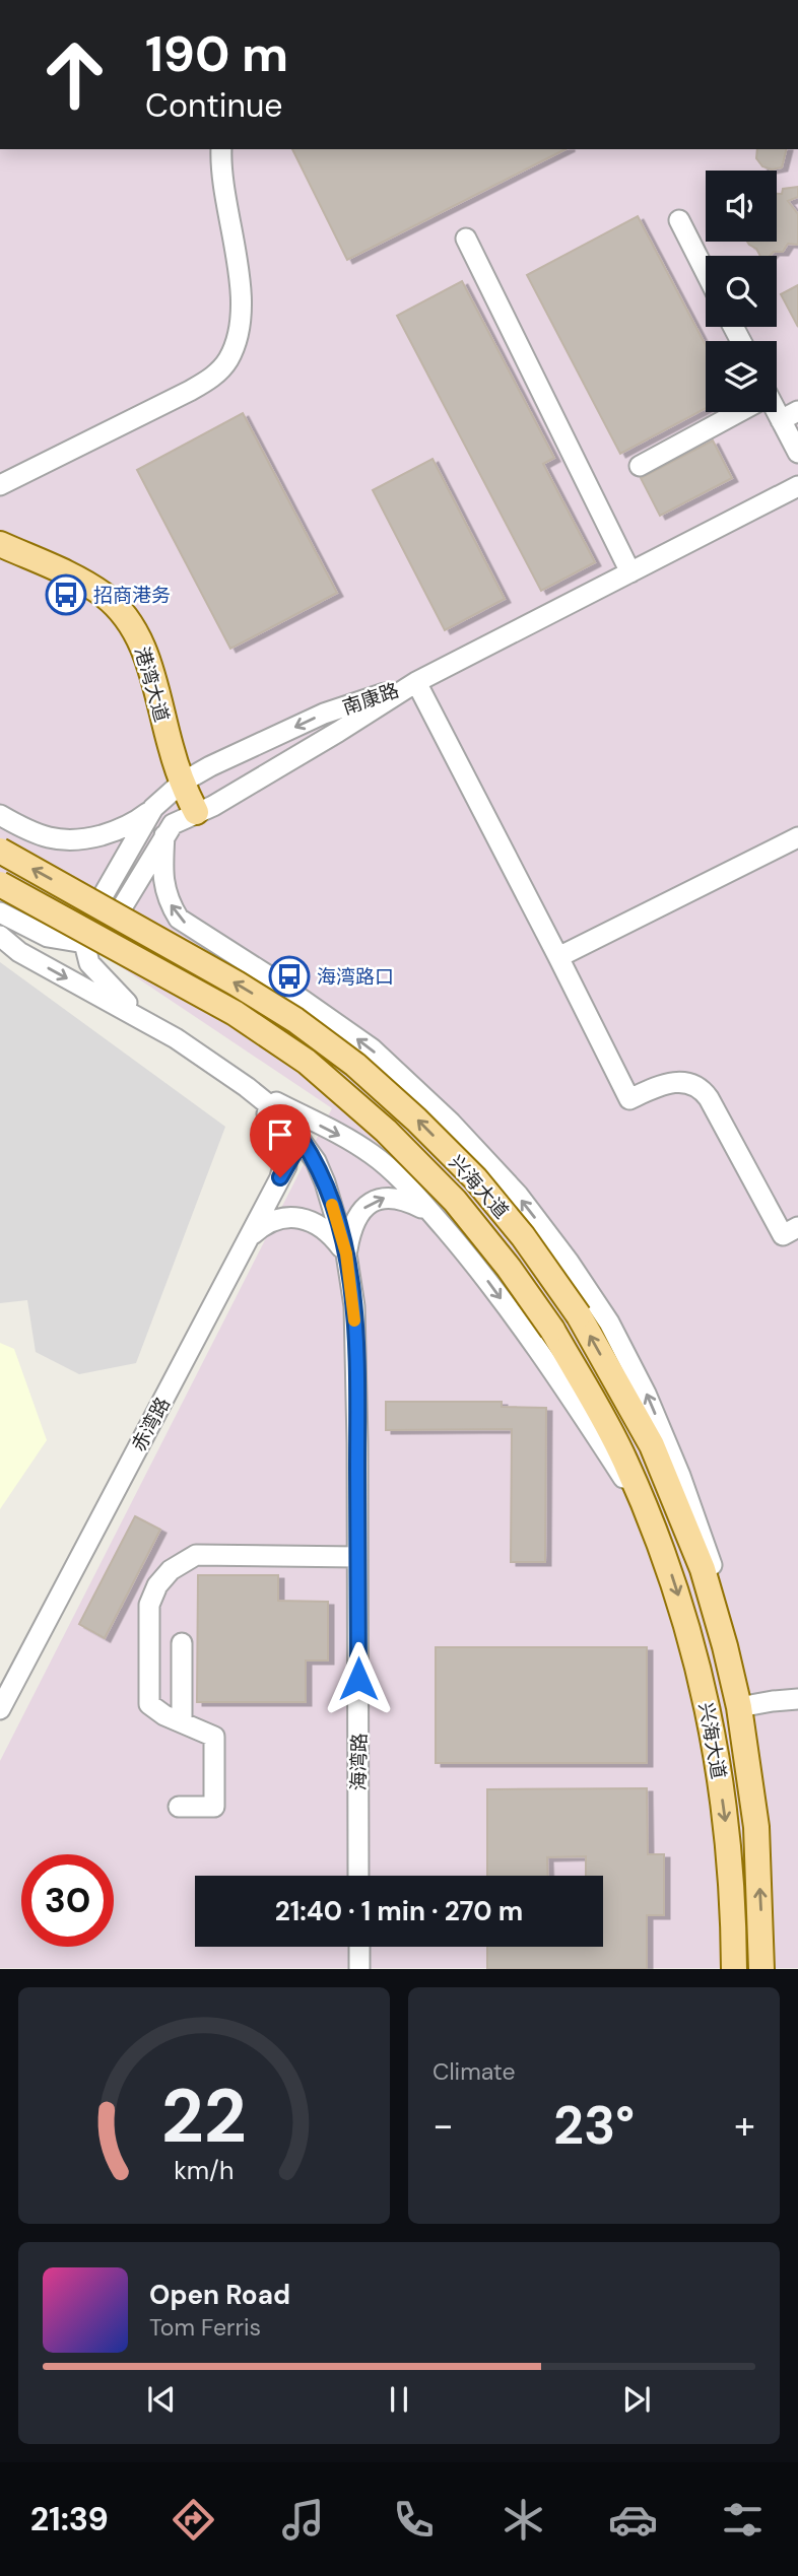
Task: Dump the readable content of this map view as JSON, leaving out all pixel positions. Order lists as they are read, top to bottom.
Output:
{
  "streets": {
    "main road": ["港湾大道", "兴海大道"],
    "street": ["南康路", "赤湾路", "海湾路"]
  },
  "crossings": [
    ["港湾大道", "南康路"],
    ["南康路", "兴海大道"],
    ["兴海大道", "赤湾路"],
    ["兴海大道", "海湾路"]
  ],
  "places": {
    "bus stop": ["招商港务", "海湾路口"]
  },
  "page": {
    "turn": ["190 m", "Continue"],
    "limit": "30",
    "trip": "21:40 · 1 min · 270 m",
    "tile": "Climate",
    "heat": ["−", "23°", "+"],
    "song": ["Open Road", "Tom Ferris"],
    "tabs": "21:39",
    "gauge": ["22", "km/h"]
  }
}
